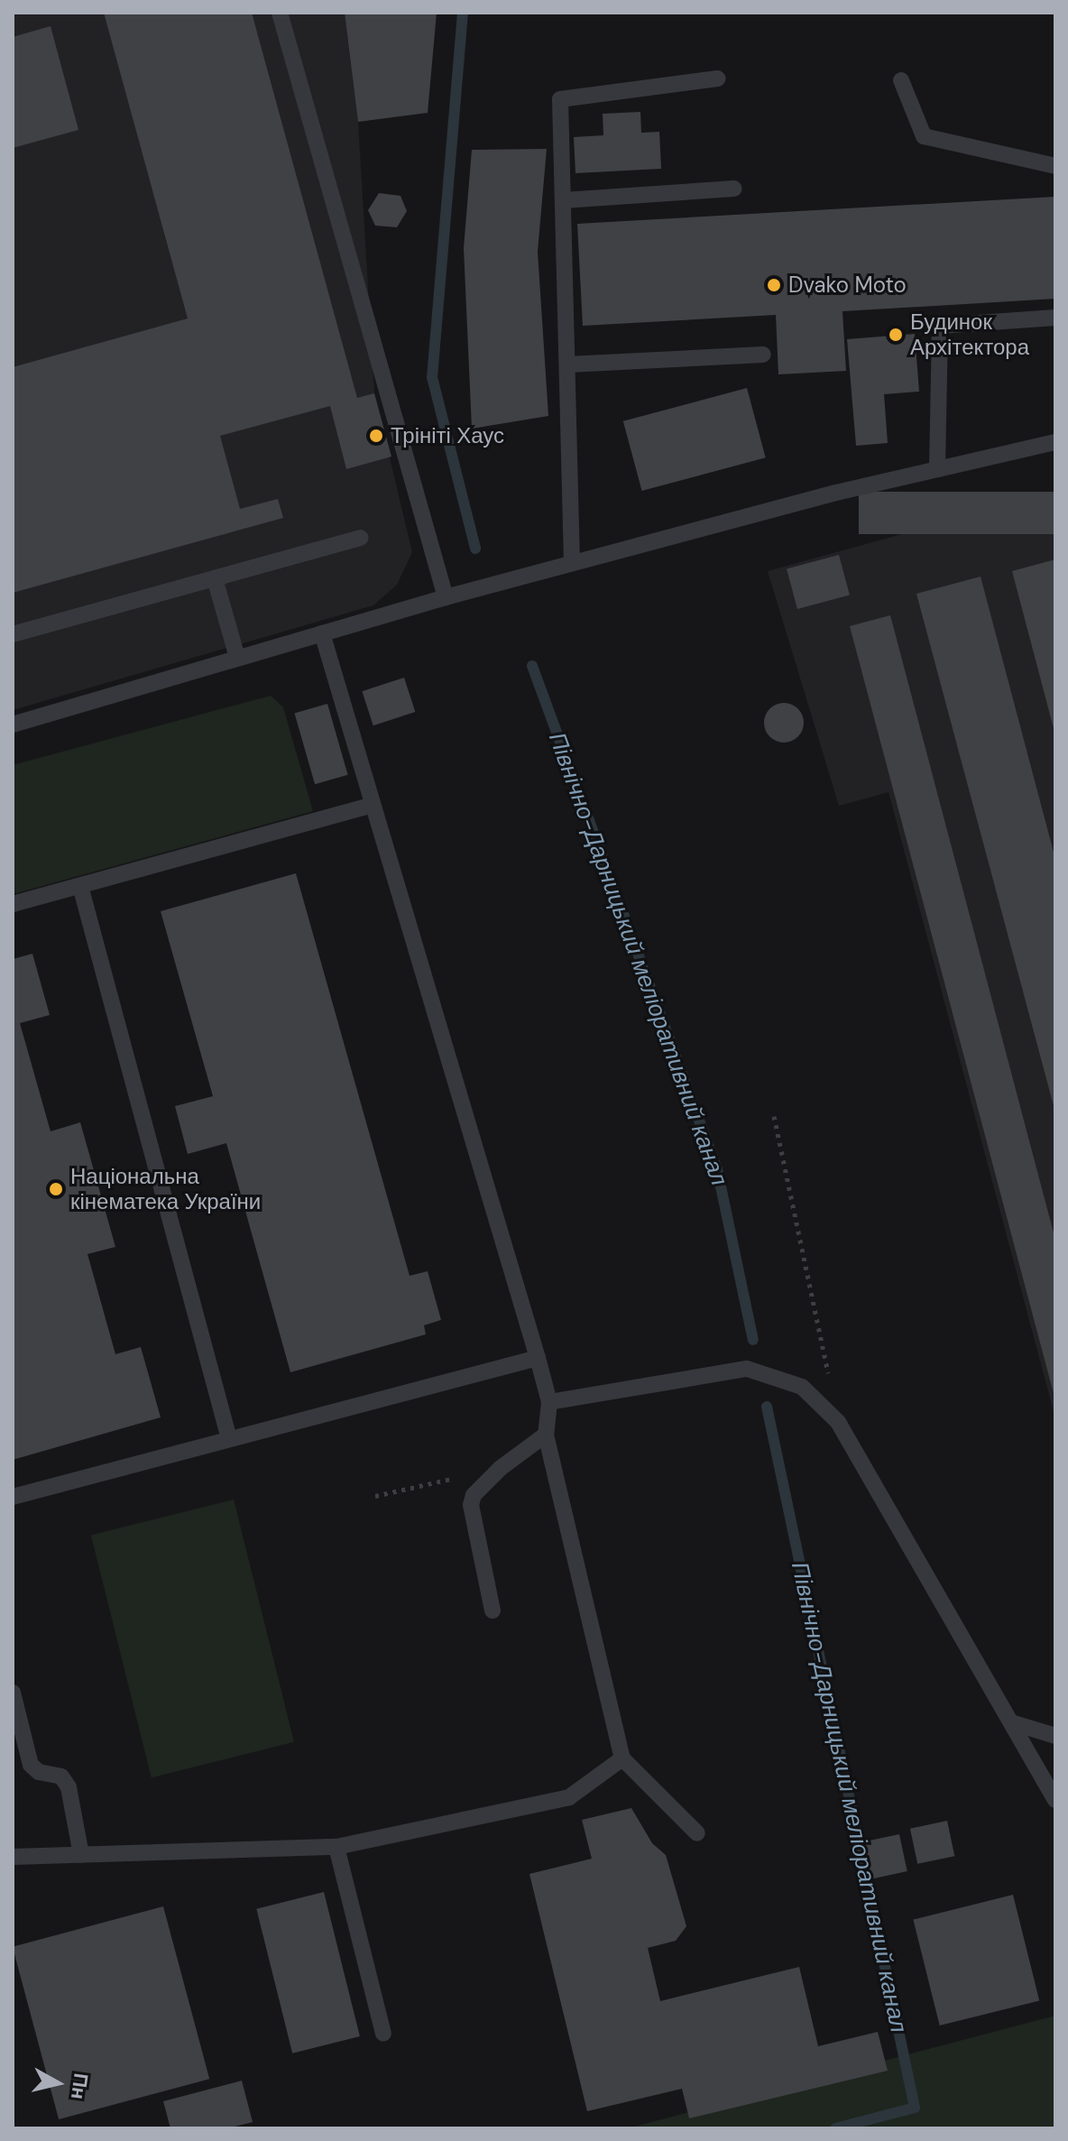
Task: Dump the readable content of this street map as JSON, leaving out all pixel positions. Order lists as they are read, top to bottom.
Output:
{
  "water": ["Північно-Дарницький меліоративний канал"],
  "places": [
    "Dvako Moto",
    "Будинок Архітектора",
    "Трініті Хаус",
    "Національна кінематека України"
  ],
  "north": "right"
}
